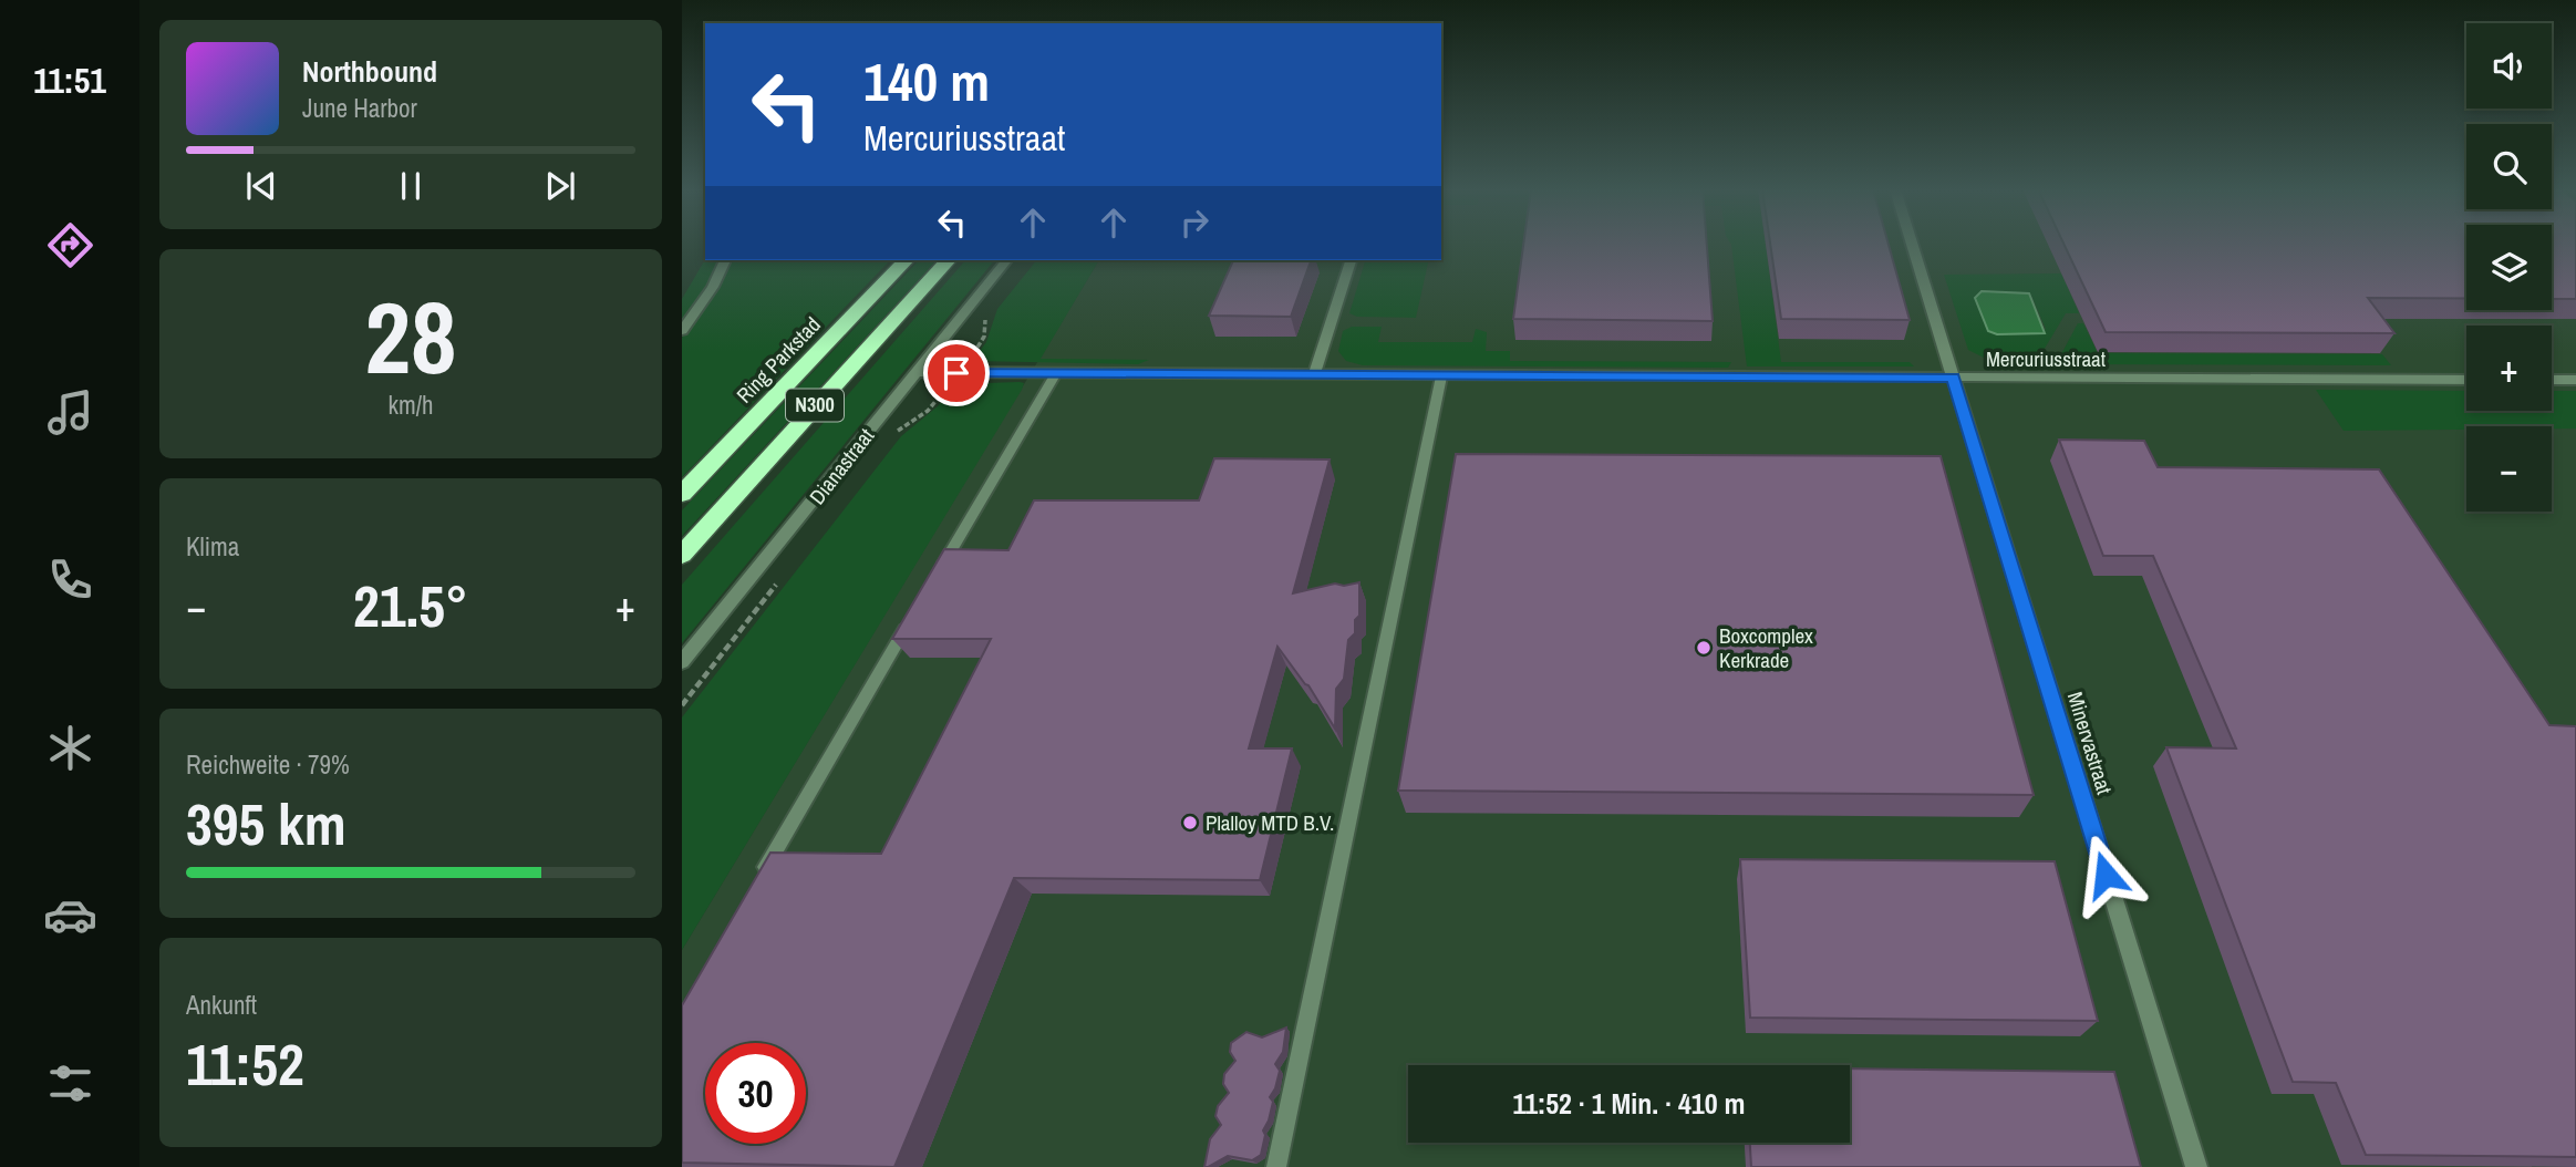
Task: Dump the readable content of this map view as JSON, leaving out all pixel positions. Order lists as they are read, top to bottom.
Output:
{
  "streets": {
    "highway": ["Ring Parkstad", "N300"],
    "street": ["Mercuriusstraat", "Dianastraat", "Minervastraat"]
  },
  "crossings": [
    ["Mercuriusstraat", "Dianastraat"],
    ["Mercuriusstraat", "Minervastraat"]
  ],
  "places": ["Boxcomplex Kerkrade", "Plalloy MTD B.V."],
  "page": {
    "tabs": "11:51",
    "map_buttons": ["+", "−"],
    "turn": ["140 m", "Mercuriusstraat"],
    "song": ["Northbound", "June Harbor"],
    "tile": [
      ["28", "km/h"],
      "Klima",
      ["Reichweite · 79%", "395 km"],
      ["Ankunft", "11:52"]
    ],
    "heat": ["−", "21.5°", "+"],
    "limit": "30",
    "trip": "11:52 · 1 Min. · 410 m"
  }
}
